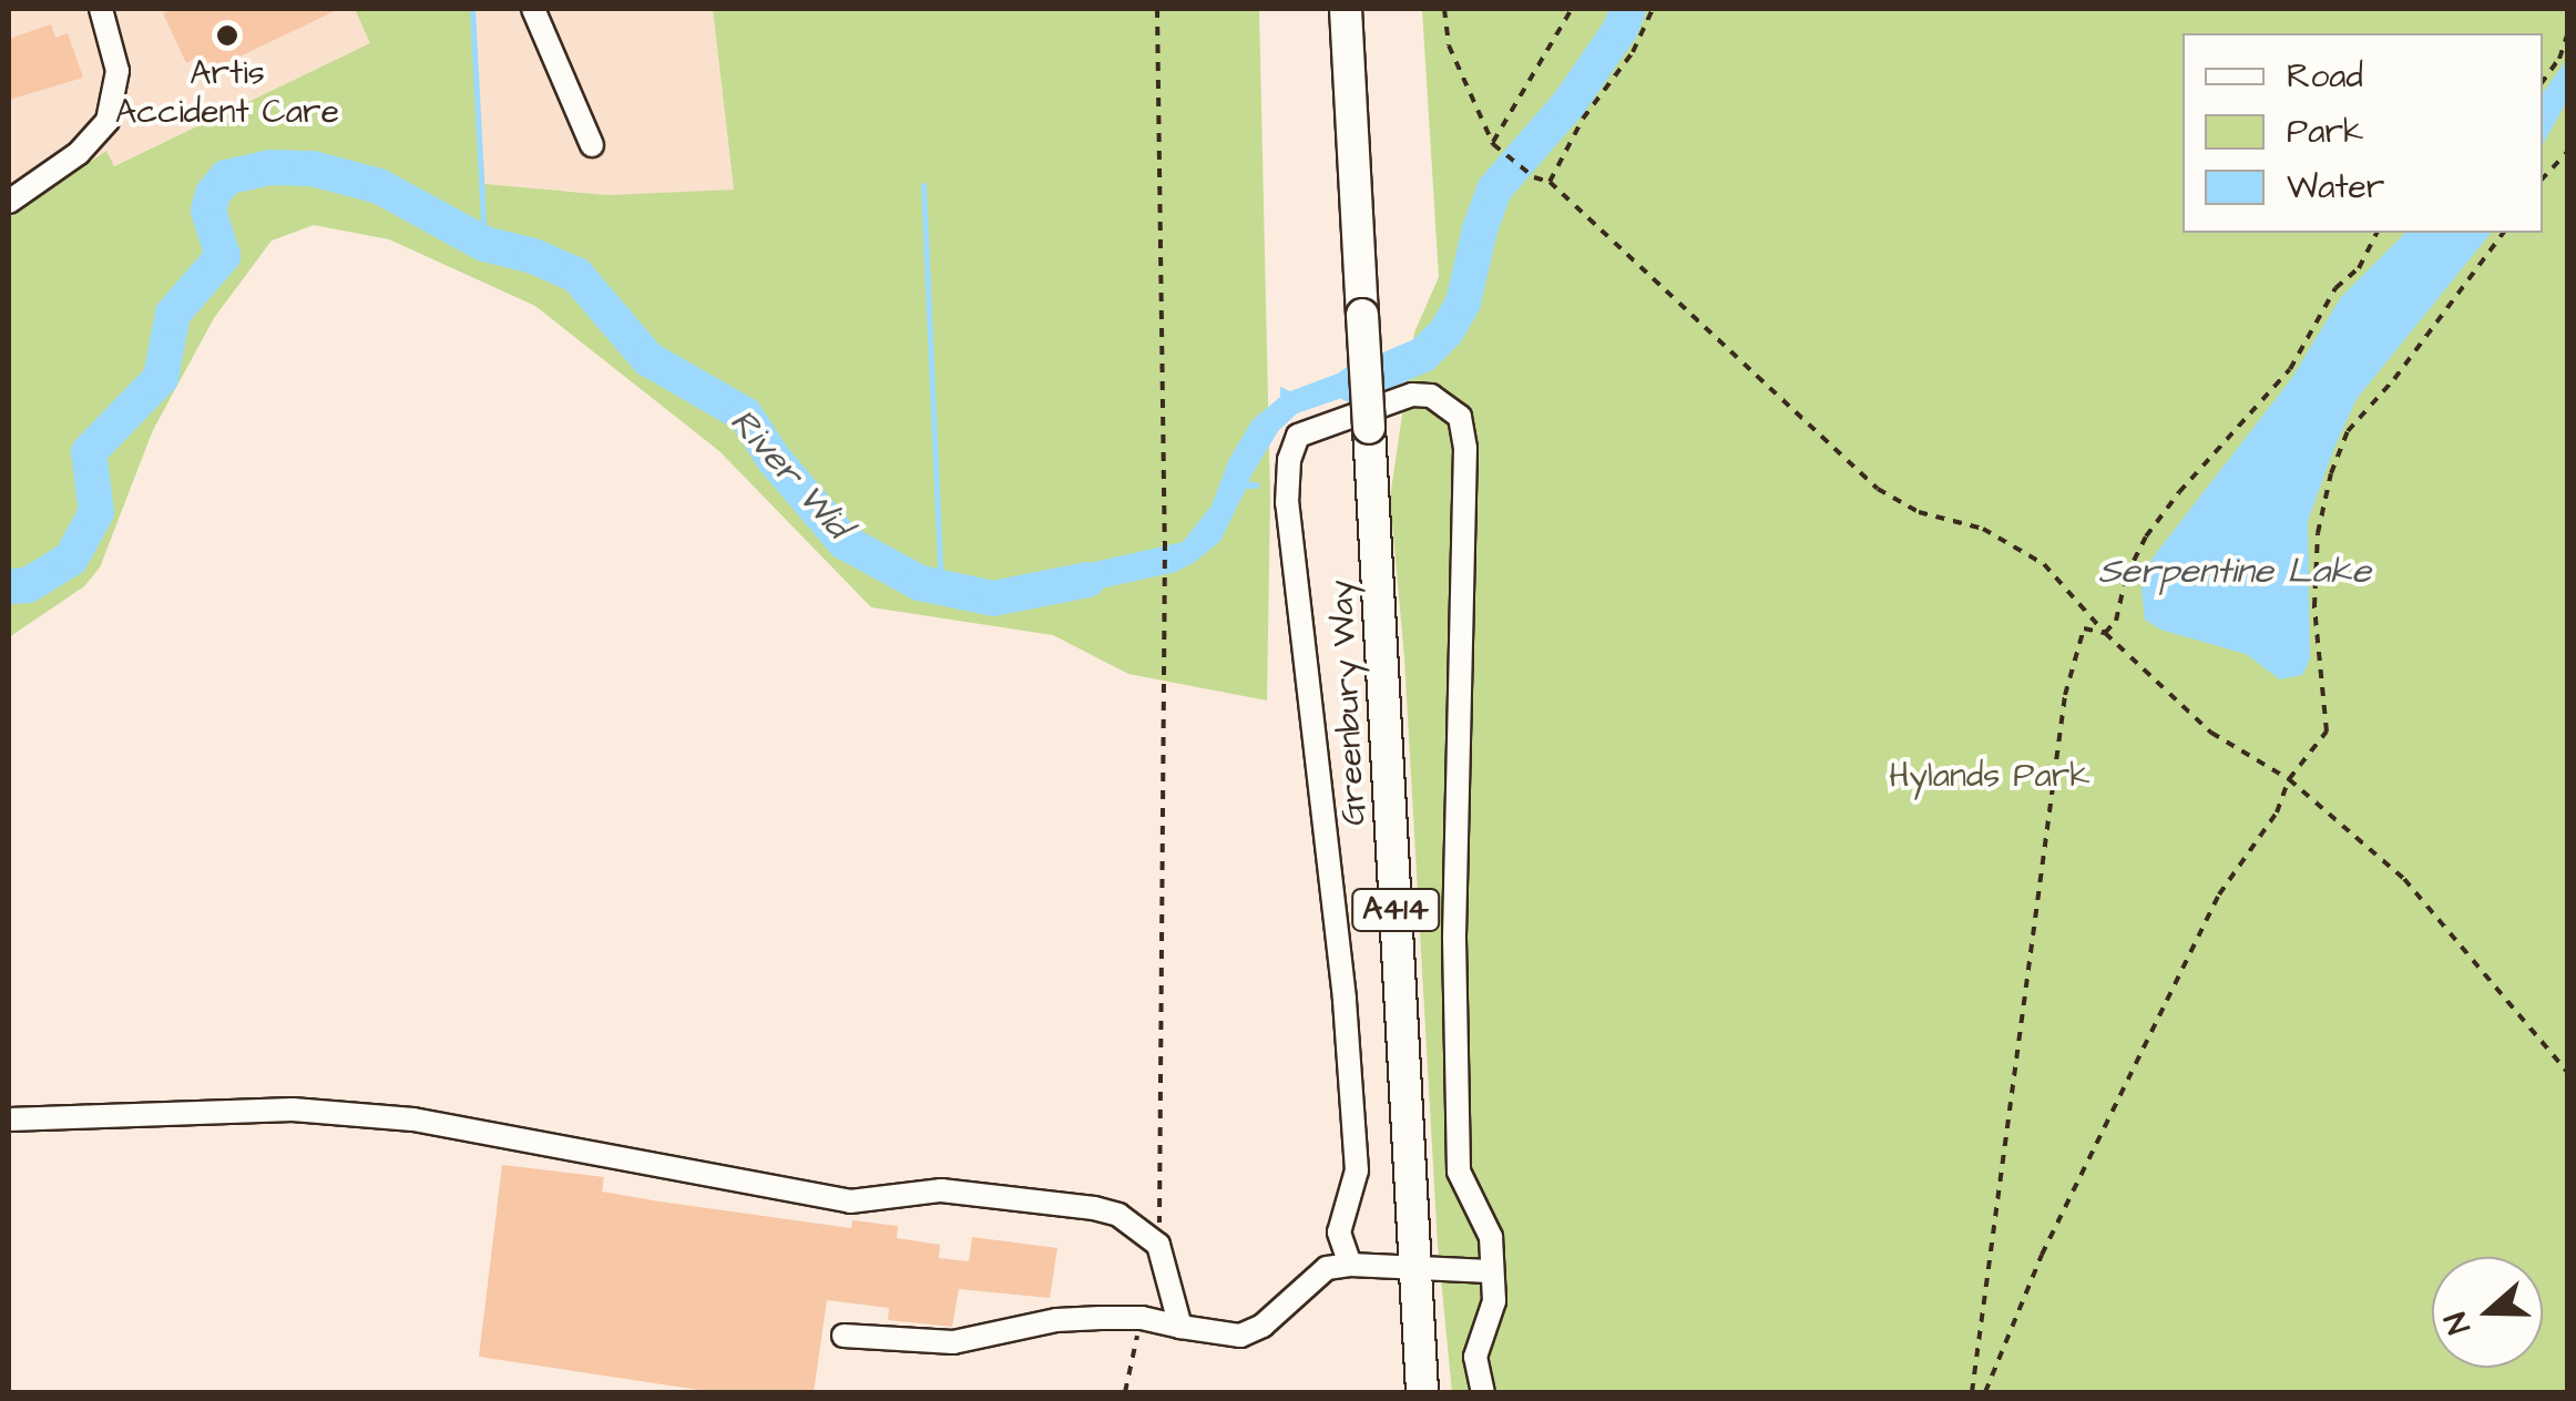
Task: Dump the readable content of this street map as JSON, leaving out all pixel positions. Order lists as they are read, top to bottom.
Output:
{
  "streets": {
    "highway": ["Greenbury Way", "A414"]
  },
  "water": ["River Wid", "Serpentine Lake"],
  "parks": ["Hylands Park"],
  "places": ["Artis Accident Care"],
  "legend": ["Road", "Park", "Water"],
  "north": "left"
}
